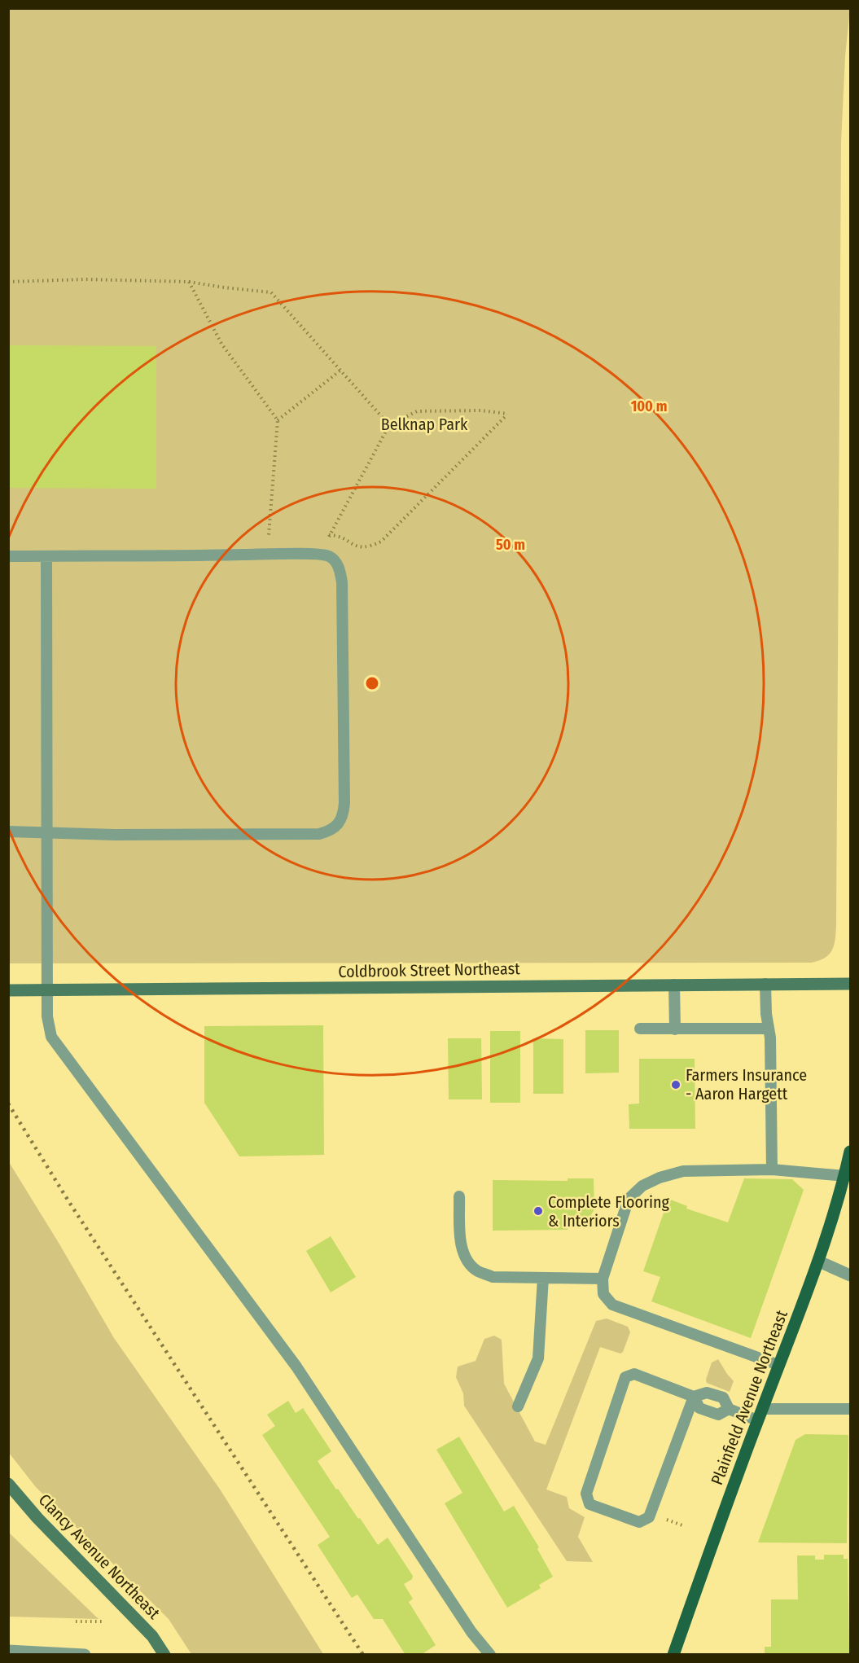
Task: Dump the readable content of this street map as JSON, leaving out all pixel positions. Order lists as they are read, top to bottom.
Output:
{
  "streets": {
    "main road": ["Plainfield Avenue Northeast"],
    "street": ["Coldbrook Street Northeast", "Clancy Avenue Northeast"]
  },
  "parks": ["Belknap Park"],
  "places": ["Farmers Insurance - Aaron Hargett", "Complete Flooring & Interiors"],
  "rings": ["100 m", "50 m"]
}
